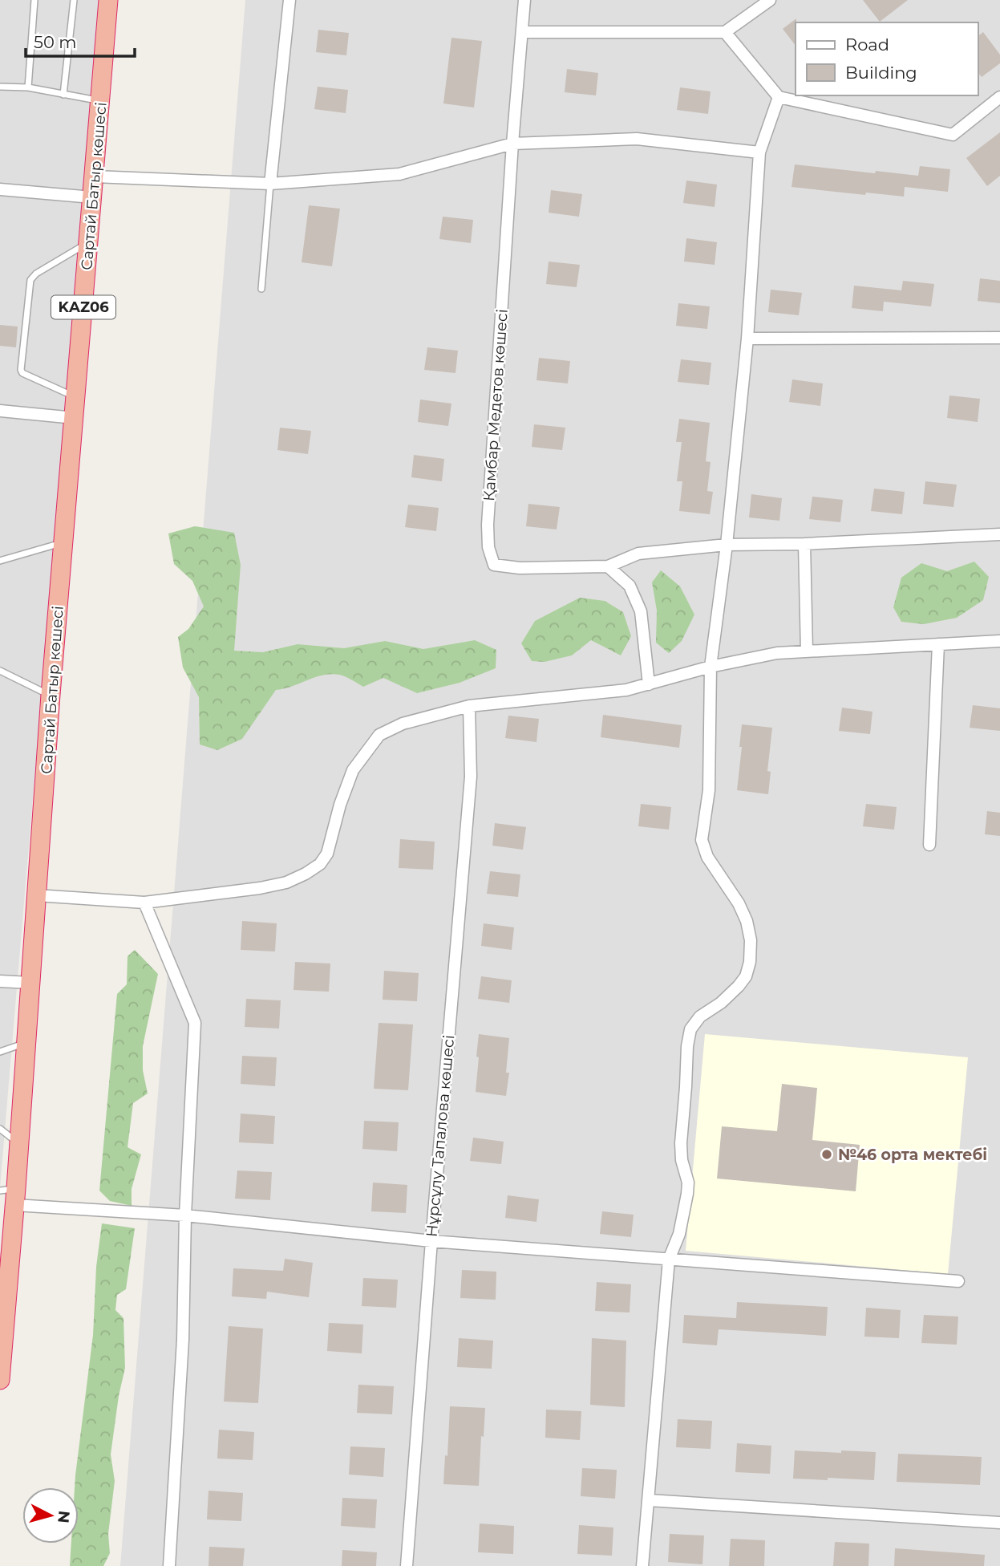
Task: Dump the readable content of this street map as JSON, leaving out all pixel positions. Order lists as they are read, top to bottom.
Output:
{
  "streets": {
    "highway": ["Сартай Батыр көшесі", "KАZ06"],
    "street": ["Қамбар Медетов көшесі", "Нұрсұлу Тапалова көшесі"]
  },
  "places": ["№46 орта мектебі"],
  "legend": ["Road", "Building"],
  "scale_bar": "50 m",
  "north": "right"
}
